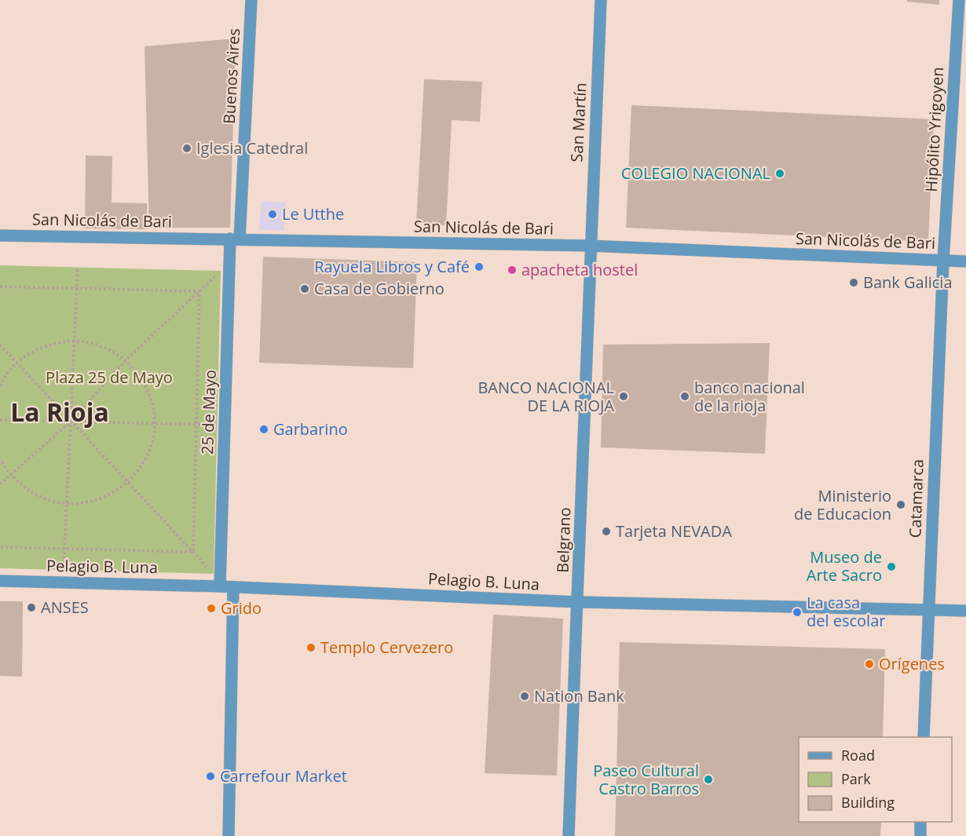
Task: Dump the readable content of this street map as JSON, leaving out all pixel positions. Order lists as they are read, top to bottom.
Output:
{
  "streets": {
    "street": [
      "Buenos Aires",
      "San Martín",
      "Hipólito Yrigoyen",
      "San Nicolás de Bari",
      "25 de Mayo",
      "Catamarca",
      "Belgrano",
      "Pelagio B. Luna"
    ]
  },
  "crossings": [
    ["Buenos Aires", "San Nicolás de Bari"],
    ["Buenos Aires", "25 de Mayo"],
    ["San Martín", "San Nicolás de Bari"],
    ["San Martín", "Belgrano"],
    ["Hipólito Yrigoyen", "San Nicolás de Bari"],
    ["Hipólito Yrigoyen", "Catamarca"],
    ["San Nicolás de Bari", "25 de Mayo"],
    ["San Nicolás de Bari", "Catamarca"],
    ["San Nicolás de Bari", "Belgrano"],
    ["25 de Mayo", "Pelagio B. Luna"],
    ["Catamarca", "Pelagio B. Luna"],
    ["Belgrano", "Pelagio B. Luna"]
  ],
  "districts": ["La Rioja"],
  "parks": ["Plaza 25 de Mayo"],
  "places": [
    "Iglesia Catedral",
    "COLEGIO NACIONAL",
    "Le Utthe",
    "Rayuela Libros y Café",
    "apacheta hostel",
    "Bank Galicia",
    "Casa de Gobierno",
    "BANCO NACIONAL DE LA RIOJA",
    "banco nacional de la rioja",
    "Garbarino",
    "Ministerio de Educacion",
    "Tarjeta NEVADA",
    "Museo de Arte Sacro",
    "ANSES",
    "Grido",
    "La casa del escolar",
    "Templo Cervezero",
    "Orígenes",
    "Nation Bank",
    "Carrefour Market",
    "Paseo Cultural Castro Barros"
  ],
  "legend": ["Road", "Park", "Building"]
}
